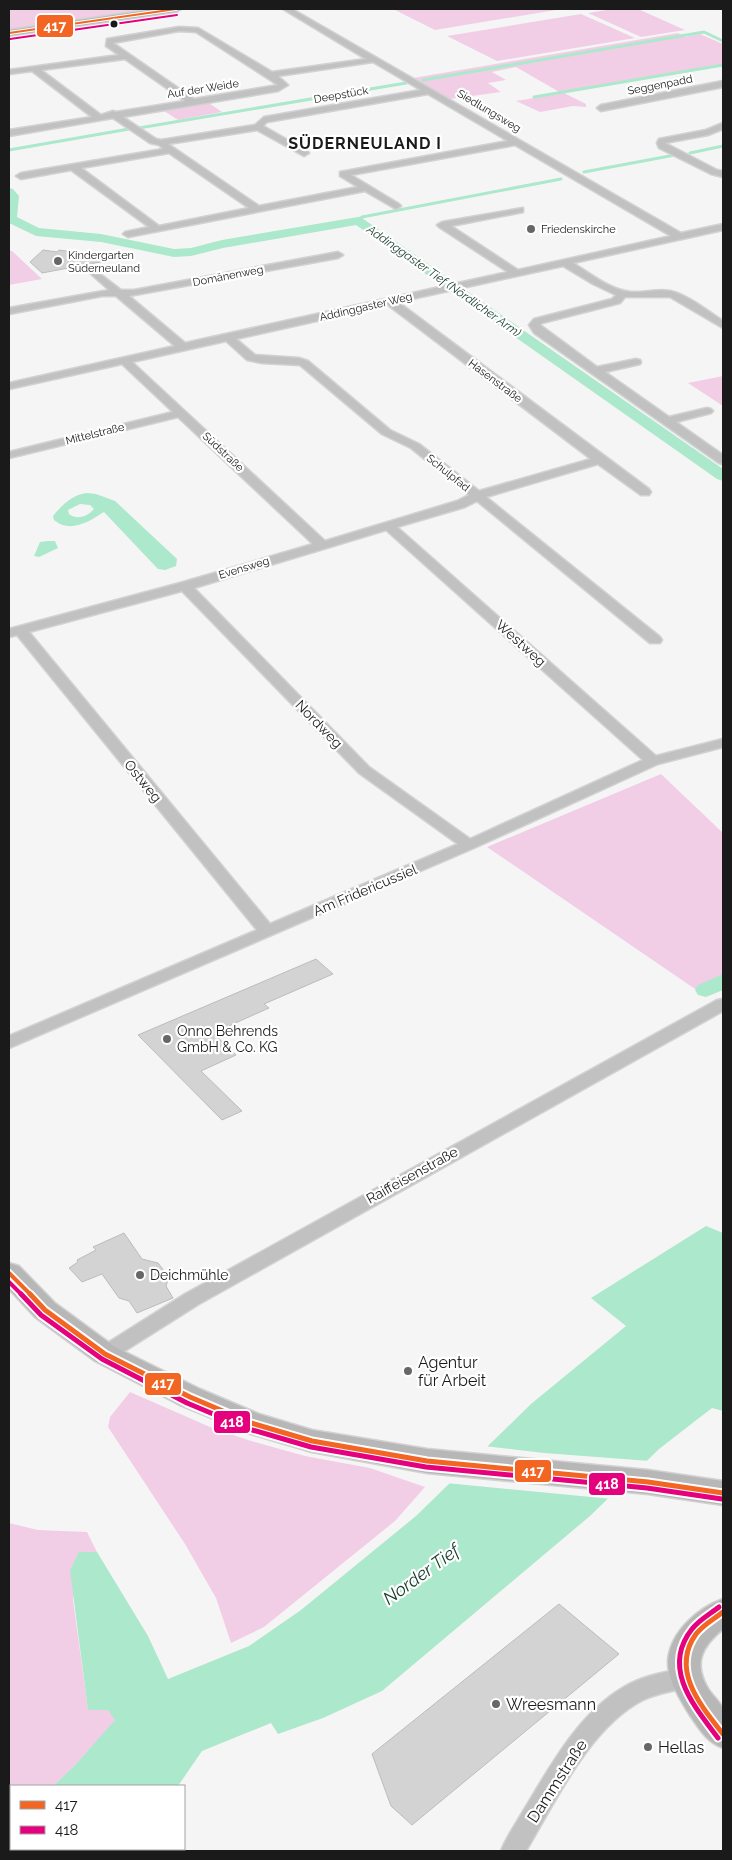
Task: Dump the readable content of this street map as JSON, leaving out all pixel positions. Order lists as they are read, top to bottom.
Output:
{
  "streets": {
    "street": [
      "Seggenpadd",
      "Auf der Weide",
      "Deepstück",
      "Siedlungsweg",
      "Domänenweg",
      "Addinggaster Weg",
      "Hasenstraße",
      "Mittelstraße",
      "Südstraße",
      "Schulpfad",
      "Evensweg",
      "Westweg",
      "Nordweg",
      "Ostweg",
      "Am Fridericussiel",
      "Raiffeisenstraße",
      "Dammstraße"
    ]
  },
  "crossings": [
    ["Deepstück", "Siedlungsweg"],
    ["Siedlungsweg", "Addinggaster Weg"],
    ["Addinggaster Weg", "Hasenstraße"],
    ["Addinggaster Weg", "Südstraße"],
    ["Addinggaster Weg", "Schulpfad"],
    ["Mittelstraße", "Südstraße"],
    ["Südstraße", "Evensweg"],
    ["Schulpfad", "Evensweg"],
    ["Evensweg", "Westweg"],
    ["Evensweg", "Nordweg"],
    ["Evensweg", "Ostweg"],
    ["Westweg", "Am Fridericussiel"],
    ["Nordweg", "Am Fridericussiel"],
    ["Ostweg", "Am Fridericussiel"]
  ],
  "districts": ["SÜDERNEULAND I"],
  "water": ["Addinggaster Tief (Nördlicher Arm)", "Norder Tief"],
  "places": [
    "Friedenskirche",
    "Kindergarten Süderneuland",
    "Onno Behrends GmbH & Co. KG",
    "Deichmühle",
    "Agentur für Arbeit",
    "Wreesmann",
    "Hellas"
  ],
  "lines": ["transit line 417", "transit line 418"],
  "legend": ["417", "418"]
}
